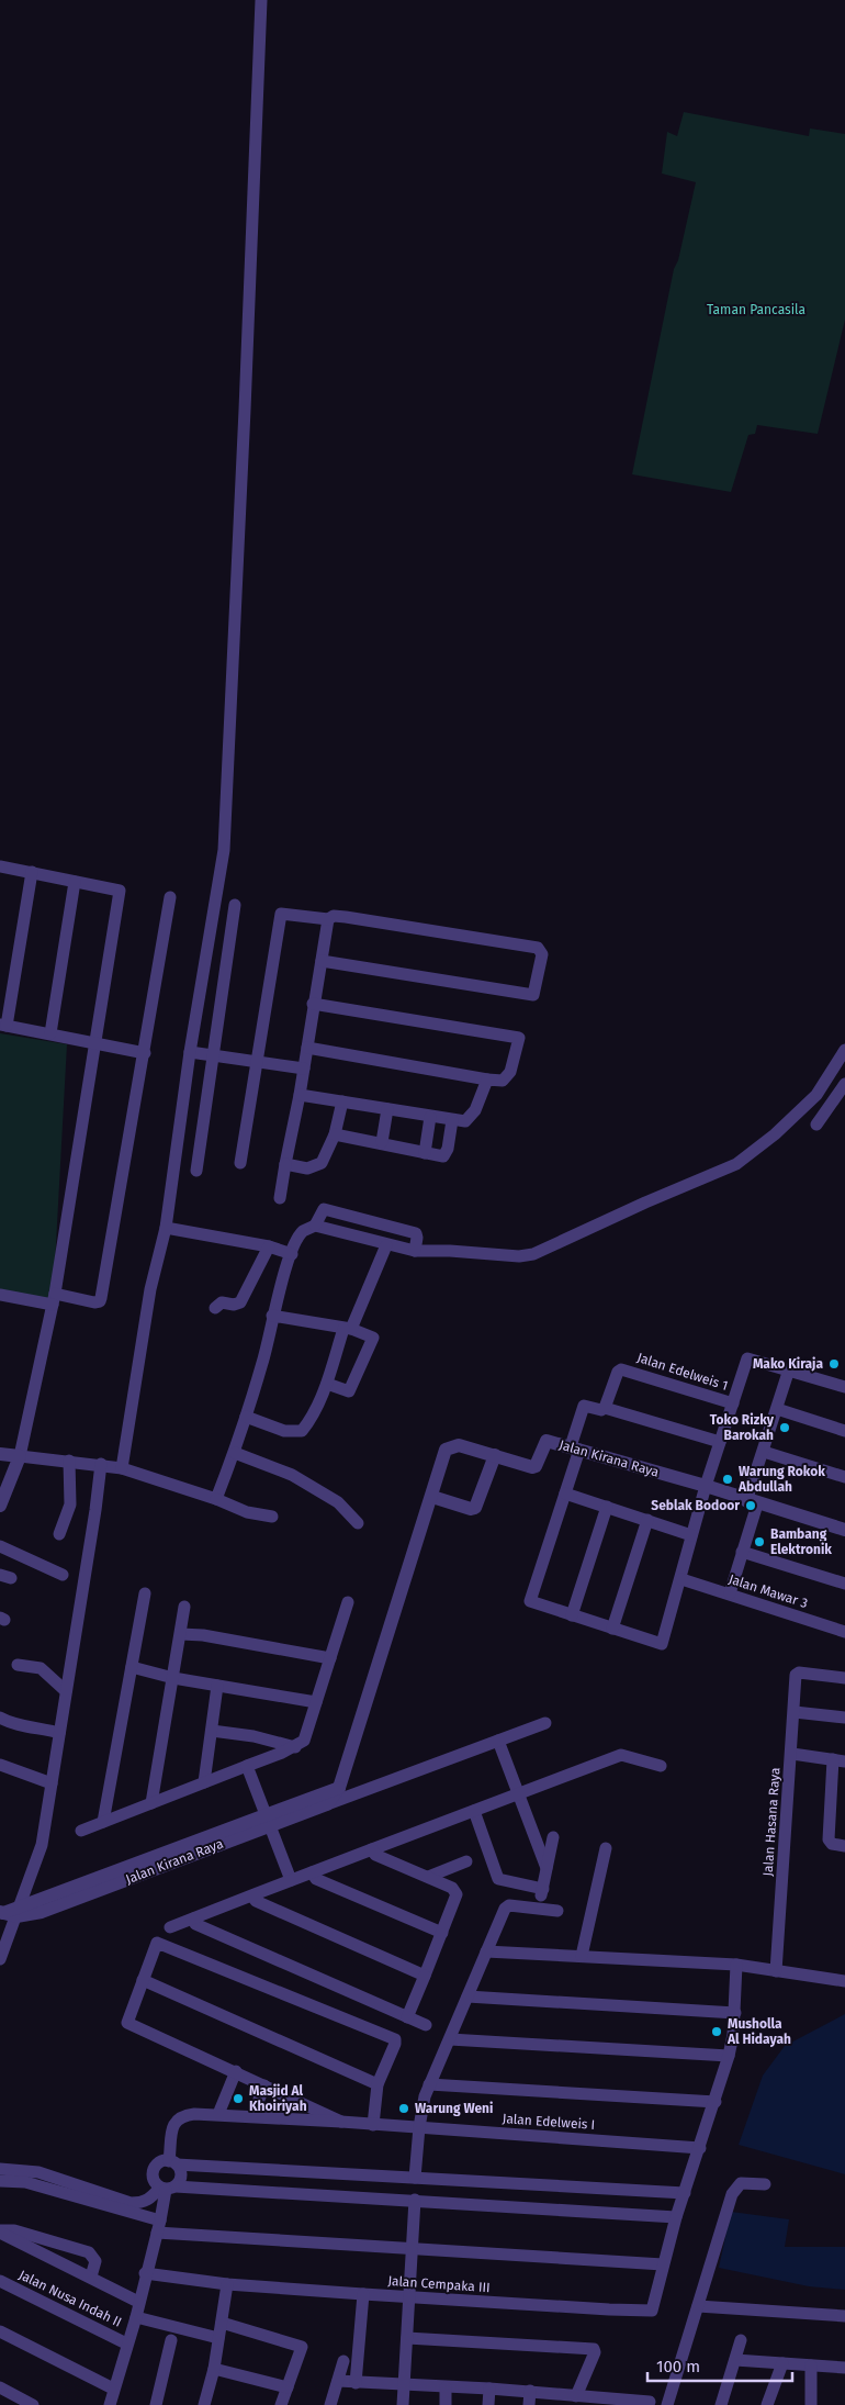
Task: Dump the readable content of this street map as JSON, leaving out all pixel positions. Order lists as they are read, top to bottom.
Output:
{
  "streets": {
    "street": [
      "Jalan Edelweis 1",
      "Jalan Kirana Raya",
      "Jalan Mawar 3",
      "Jalan Hasana Raya",
      "Jalan Edelweis I",
      "Jalan Cempaka III",
      "Jalan Nusa Indah II"
    ]
  },
  "crossings": [
    ["Jalan Edelweis 1", "Jalan Kirana Raya"],
    ["Jalan Edelweis 1", "Jalan Mawar 3"]
  ],
  "parks": ["Taman Pancasila"],
  "places": [
    "Mako Kiraja",
    "Toko Rizky Barokah",
    "Warung Rokok Abdullah",
    "Seblak Bodoor",
    "Bambang Elektronik",
    "Musholla Al Hidayah",
    "Masjid Al Khoiriyah",
    "Warung Weni"
  ],
  "scale_bar": "100 m"
}
